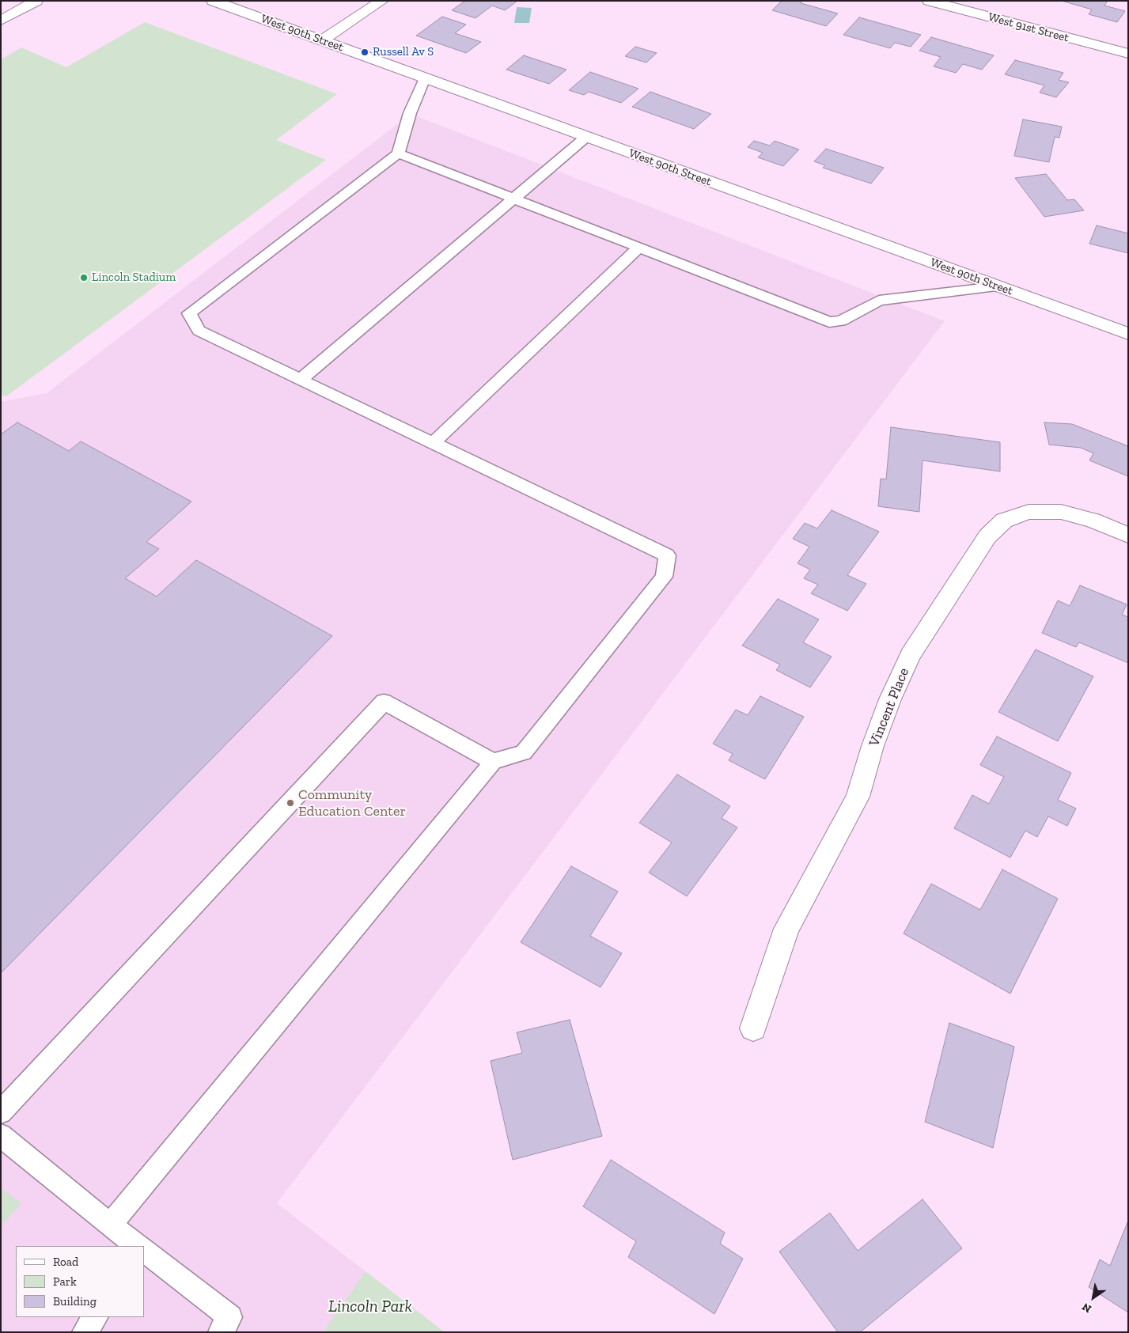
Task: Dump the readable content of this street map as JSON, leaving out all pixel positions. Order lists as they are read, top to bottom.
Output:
{
  "streets": {
    "street": ["West 91st Street", "West 90th Street", "Vincent Place"]
  },
  "parks": ["Lincoln Park"],
  "places": ["Russell Av S", "Lincoln Stadium", "Community Education Center"],
  "legend": ["Road", "Park", "Building"],
  "north": "bottom left"
}
